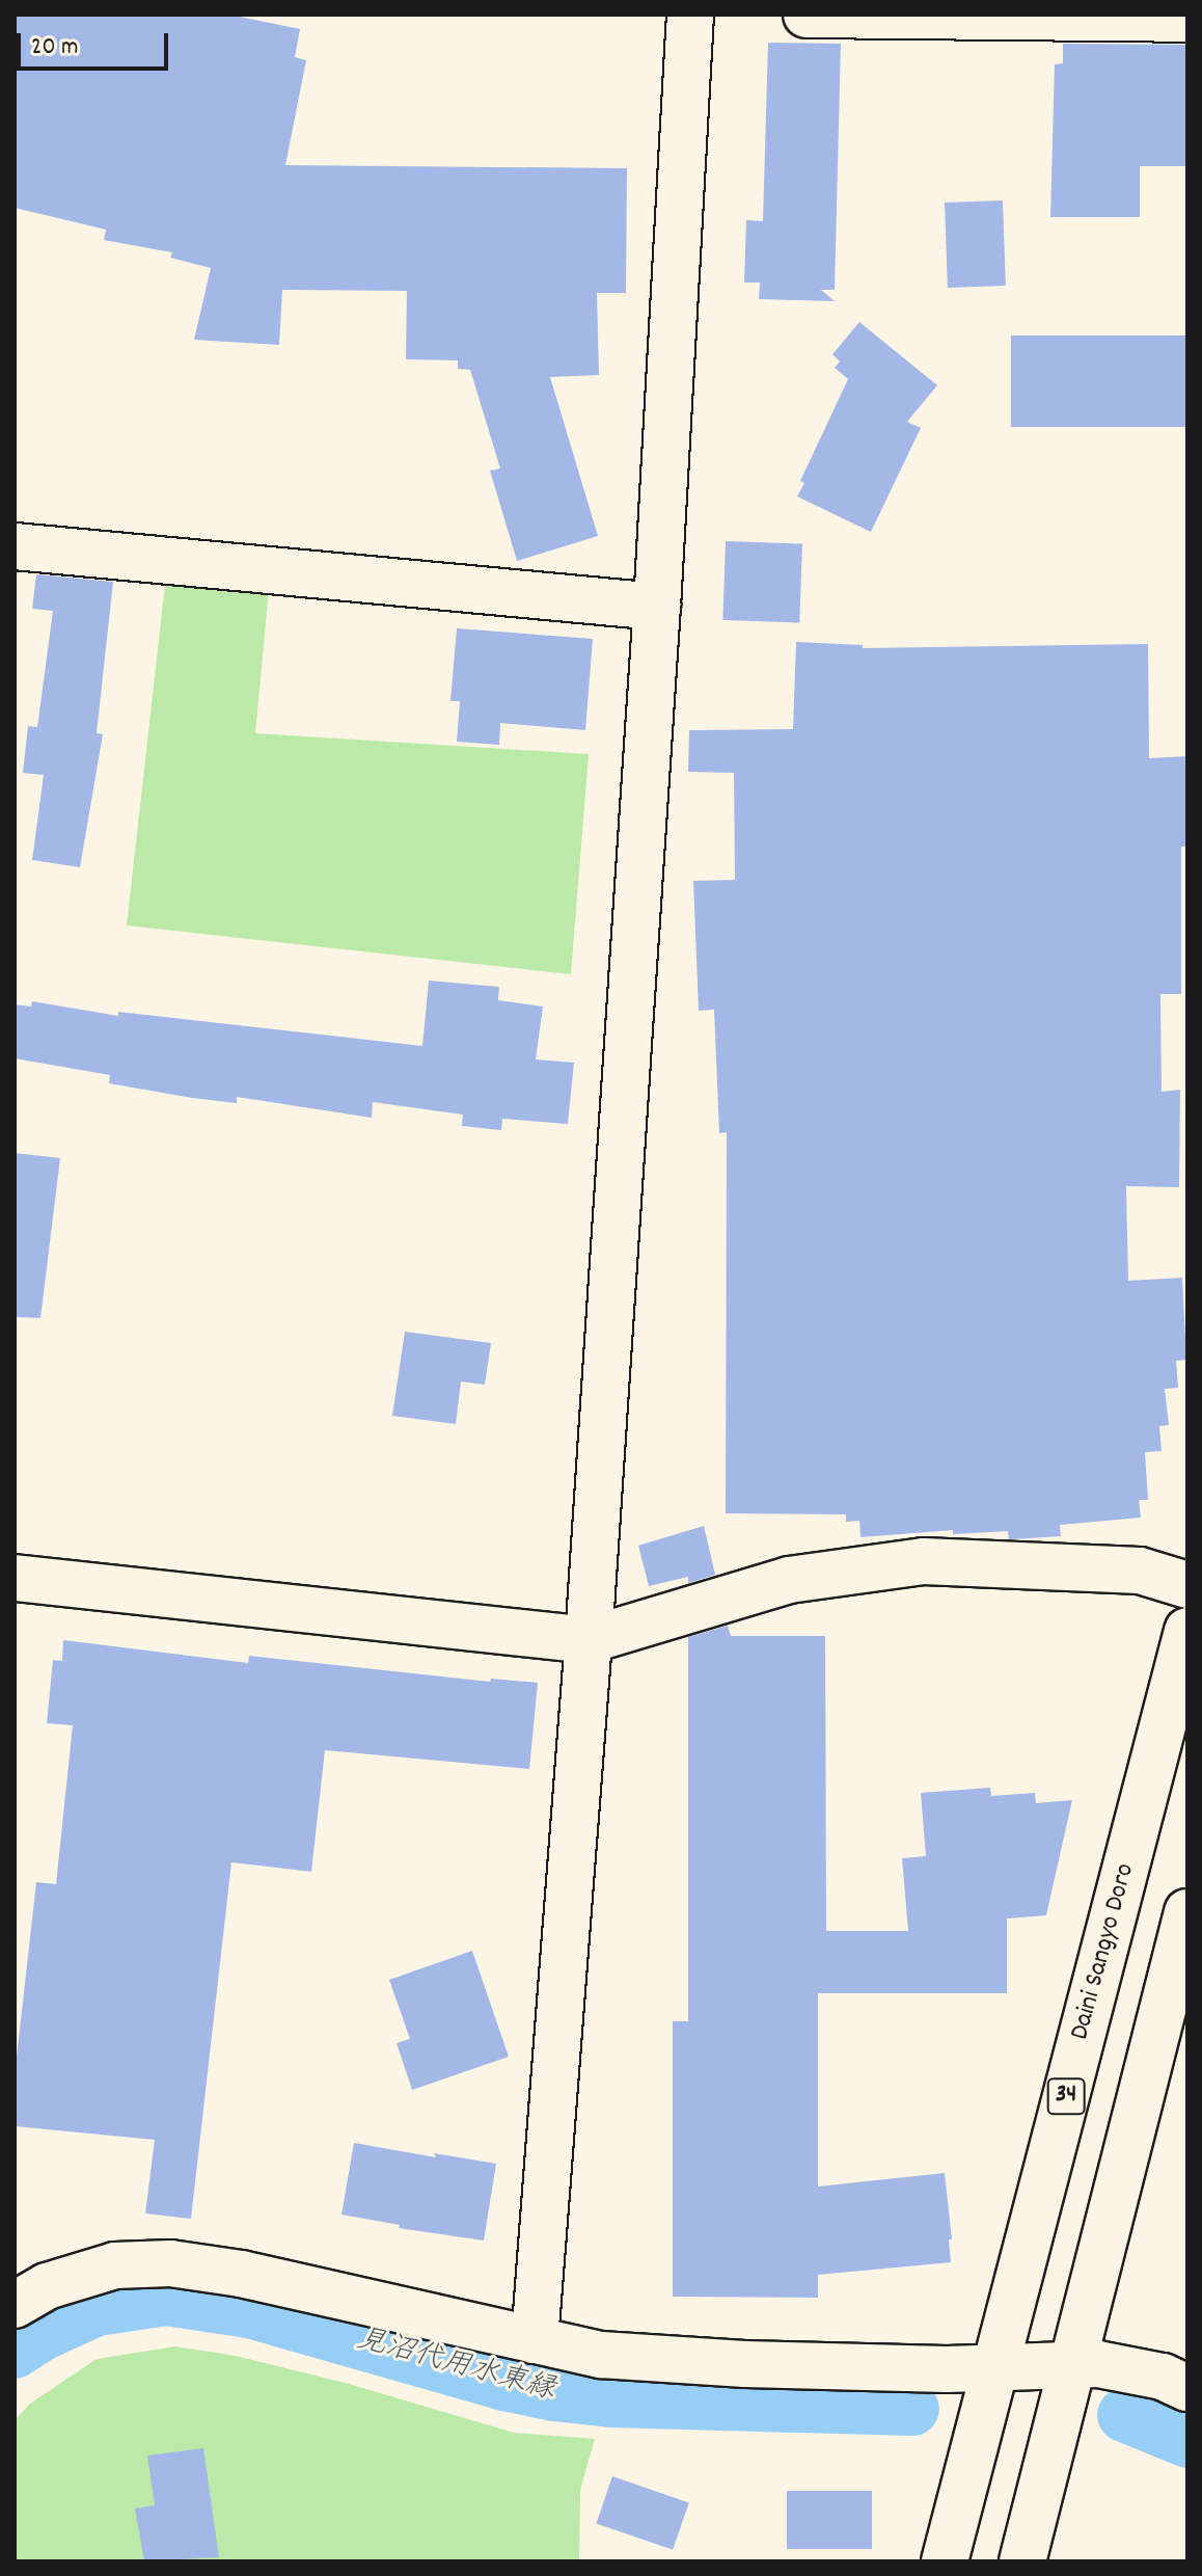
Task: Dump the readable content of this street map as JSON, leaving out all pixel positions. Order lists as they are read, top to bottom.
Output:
{
  "streets": {
    "street": ["Daini Sangyo Doro", "34"]
  },
  "water": ["見沼代用水東縁"],
  "scale_bar": "20 m"
}
